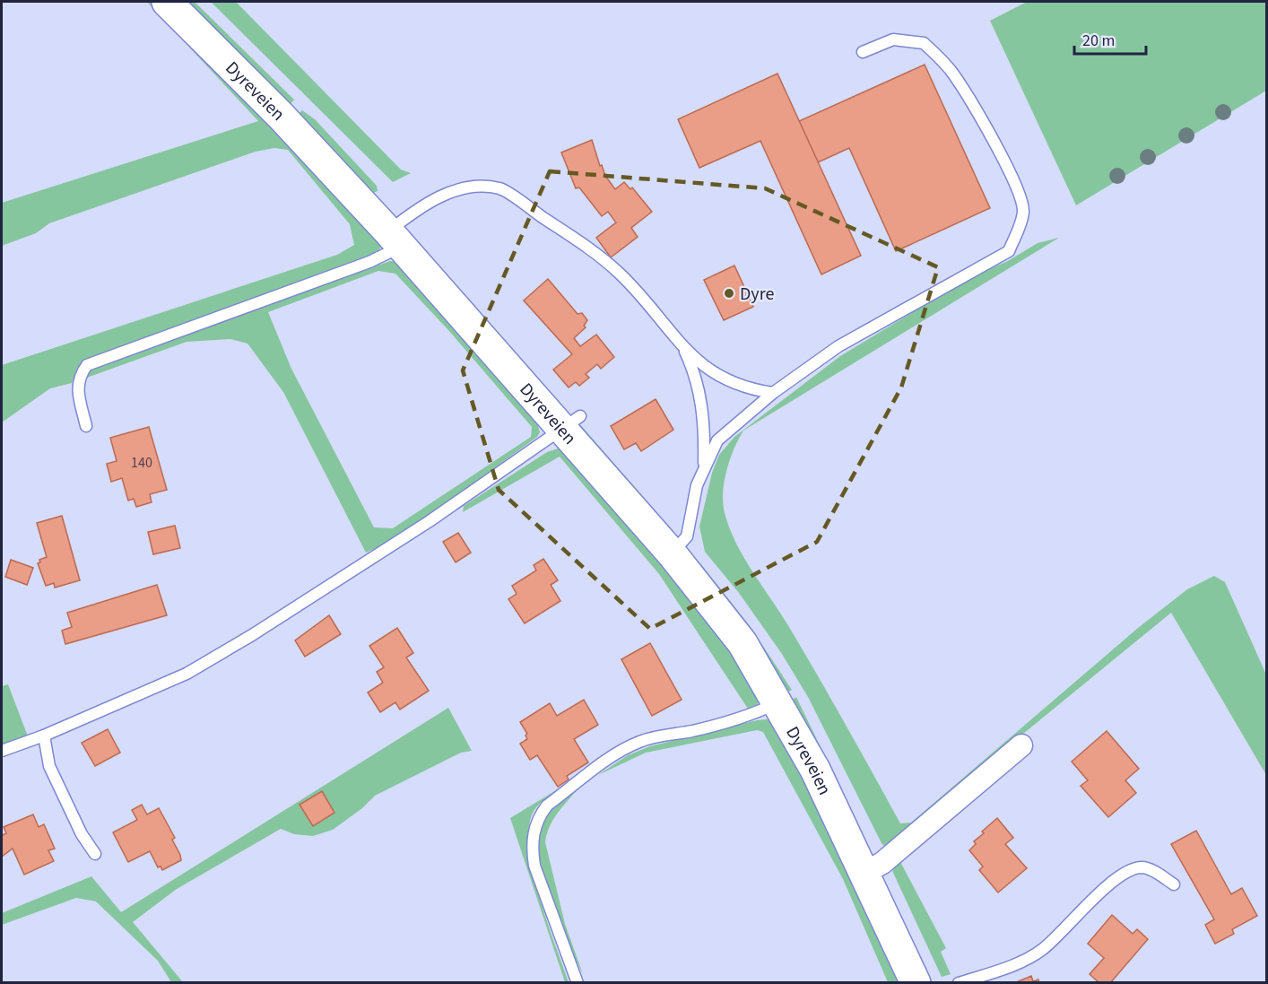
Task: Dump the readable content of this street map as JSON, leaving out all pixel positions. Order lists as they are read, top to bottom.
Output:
{
  "streets": {
    "main road": ["Dyreveien"]
  },
  "places": ["Dyre"],
  "house_numbers": ["140"],
  "scale_bar": "20 m"
}
